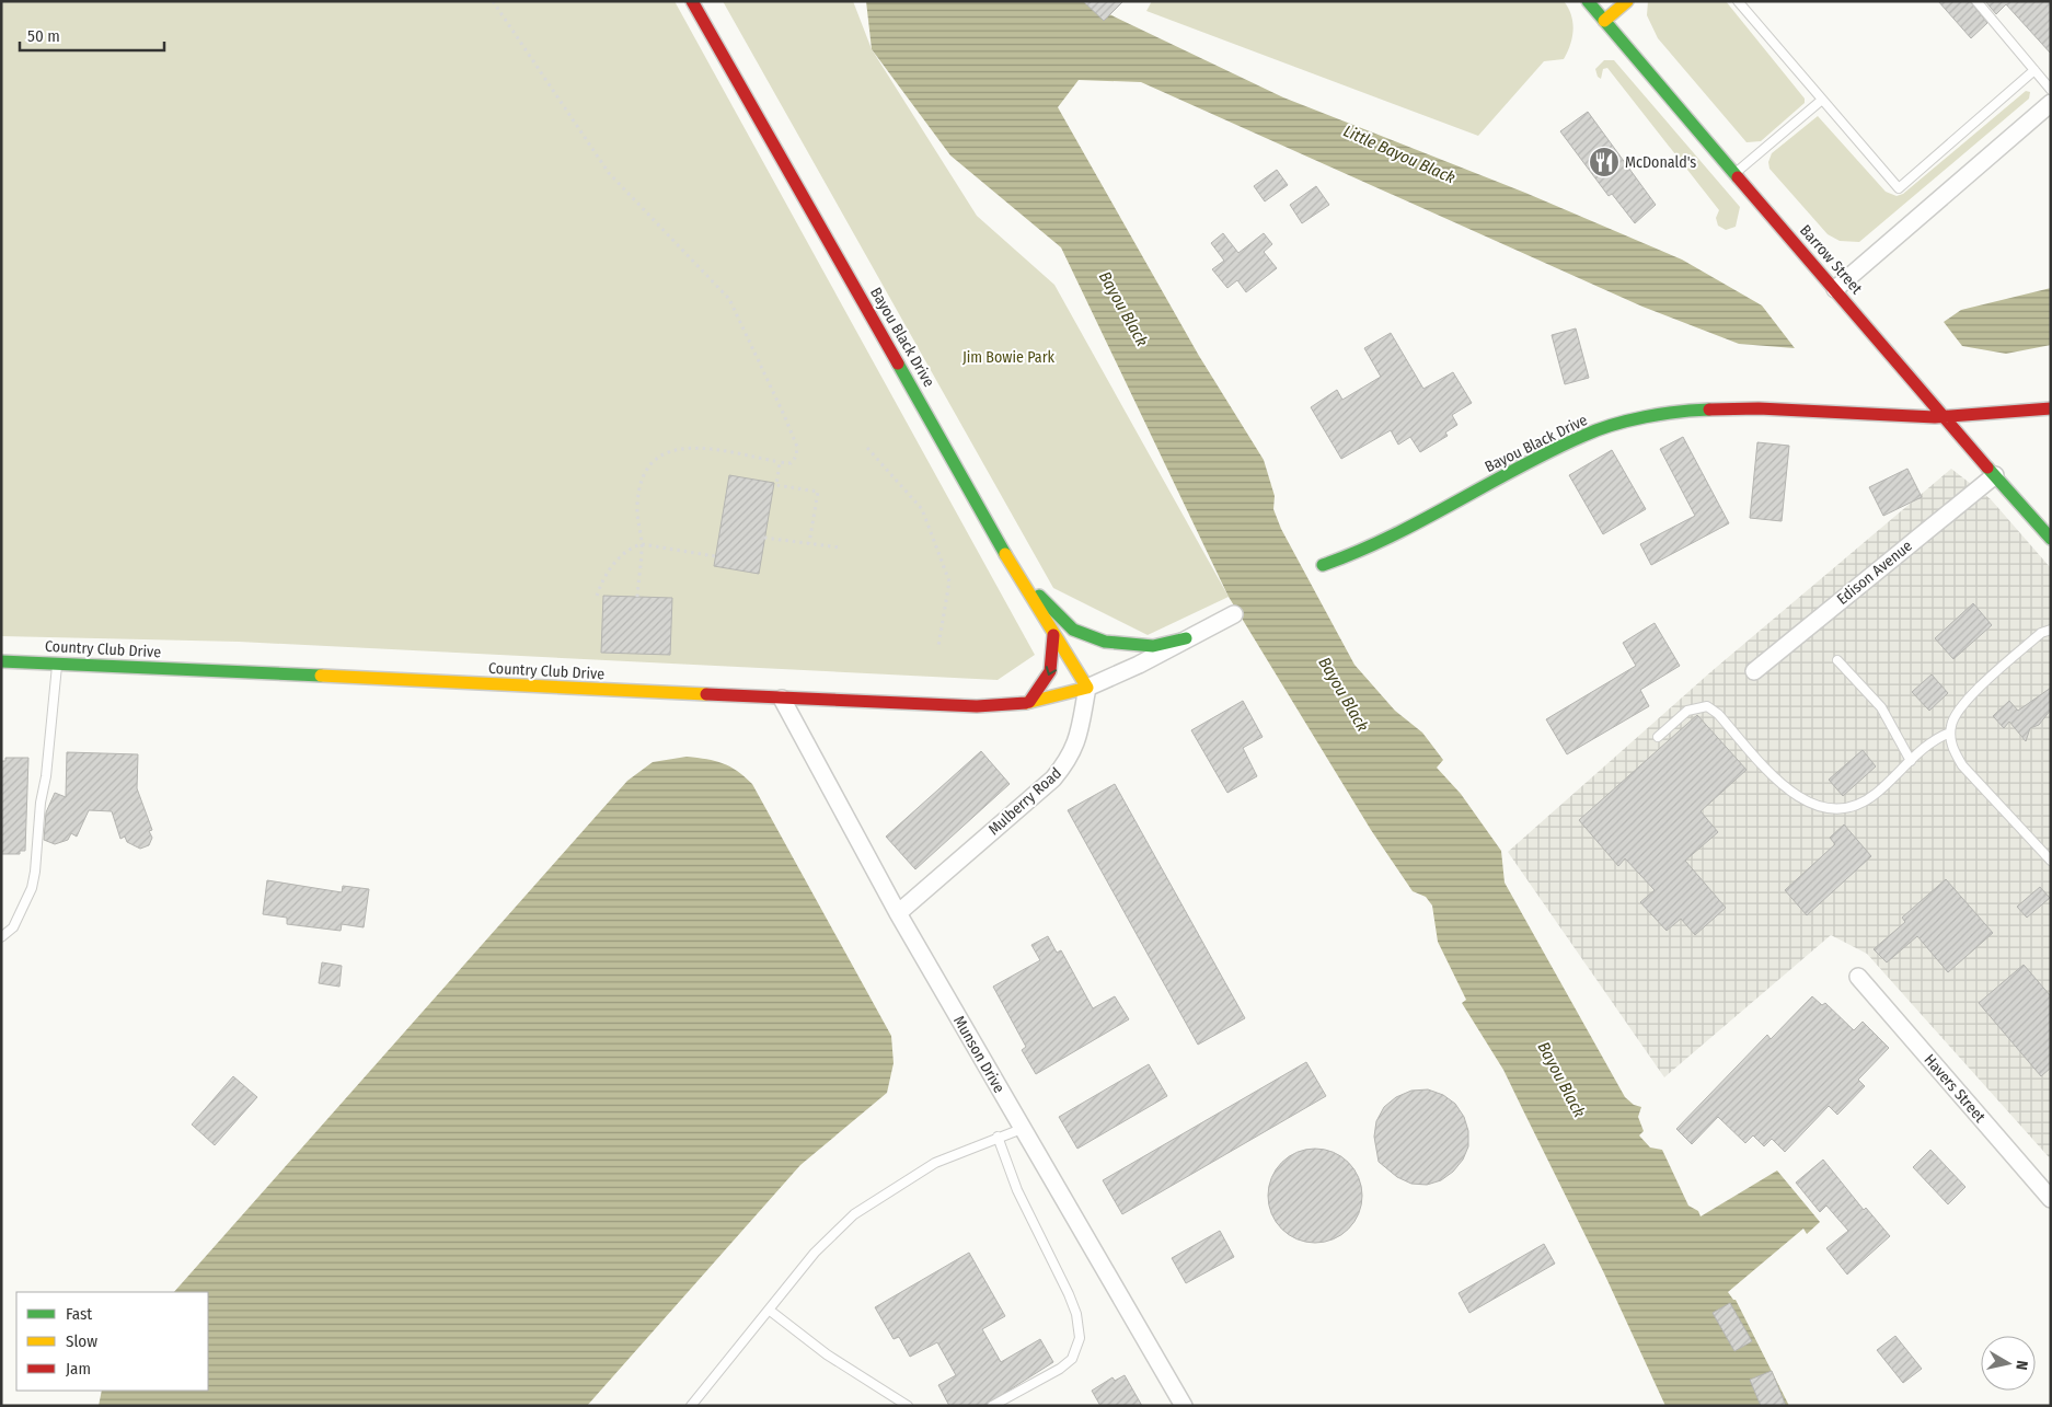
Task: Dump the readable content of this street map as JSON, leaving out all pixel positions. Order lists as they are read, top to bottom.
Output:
{
  "streets": {
    "street": [
      "Barrow Street",
      "Bayou Black Drive",
      "Edison Avenue",
      "Country Club Drive",
      "Mulberry Road",
      "Munson Drive",
      "Havers Street"
    ]
  },
  "crossings": [
    ["Barrow Street", "Bayou Black Drive"],
    ["Barrow Street", "Edison Avenue"],
    ["Bayou Black Drive", "Country Club Drive"],
    ["Bayou Black Drive", "Mulberry Road"],
    ["Country Club Drive", "Mulberry Road"],
    ["Country Club Drive", "Munson Drive"],
    ["Mulberry Road", "Munson Drive"]
  ],
  "water": ["Little Bayou Black", "Bayou Black"],
  "parks": ["Jim Bowie Park"],
  "places": {
    "restaurant": ["McDonald's"]
  },
  "legend": ["Fast", "Slow", "Jam"],
  "scale_bar": "50 m",
  "north": "right"
}
